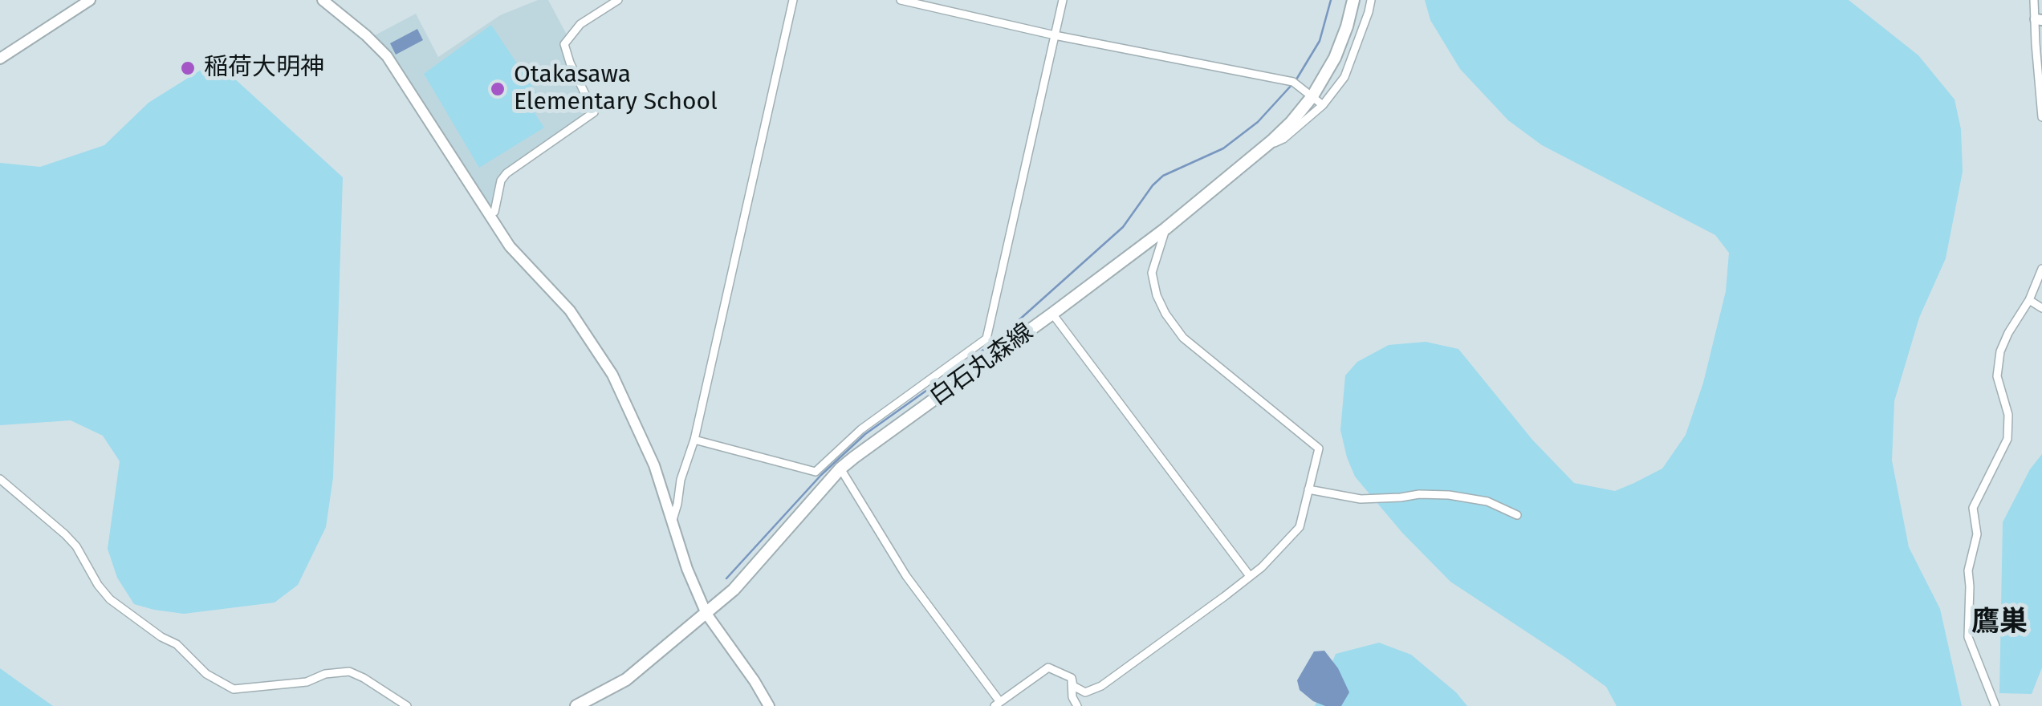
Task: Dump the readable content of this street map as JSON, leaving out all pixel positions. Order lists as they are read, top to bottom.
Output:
{
  "streets": {
    "main road": ["白石丸森線"]
  },
  "districts": ["鷹巣"],
  "places": ["稲荷大明神", "Otakasawa Elementary School"]
}
